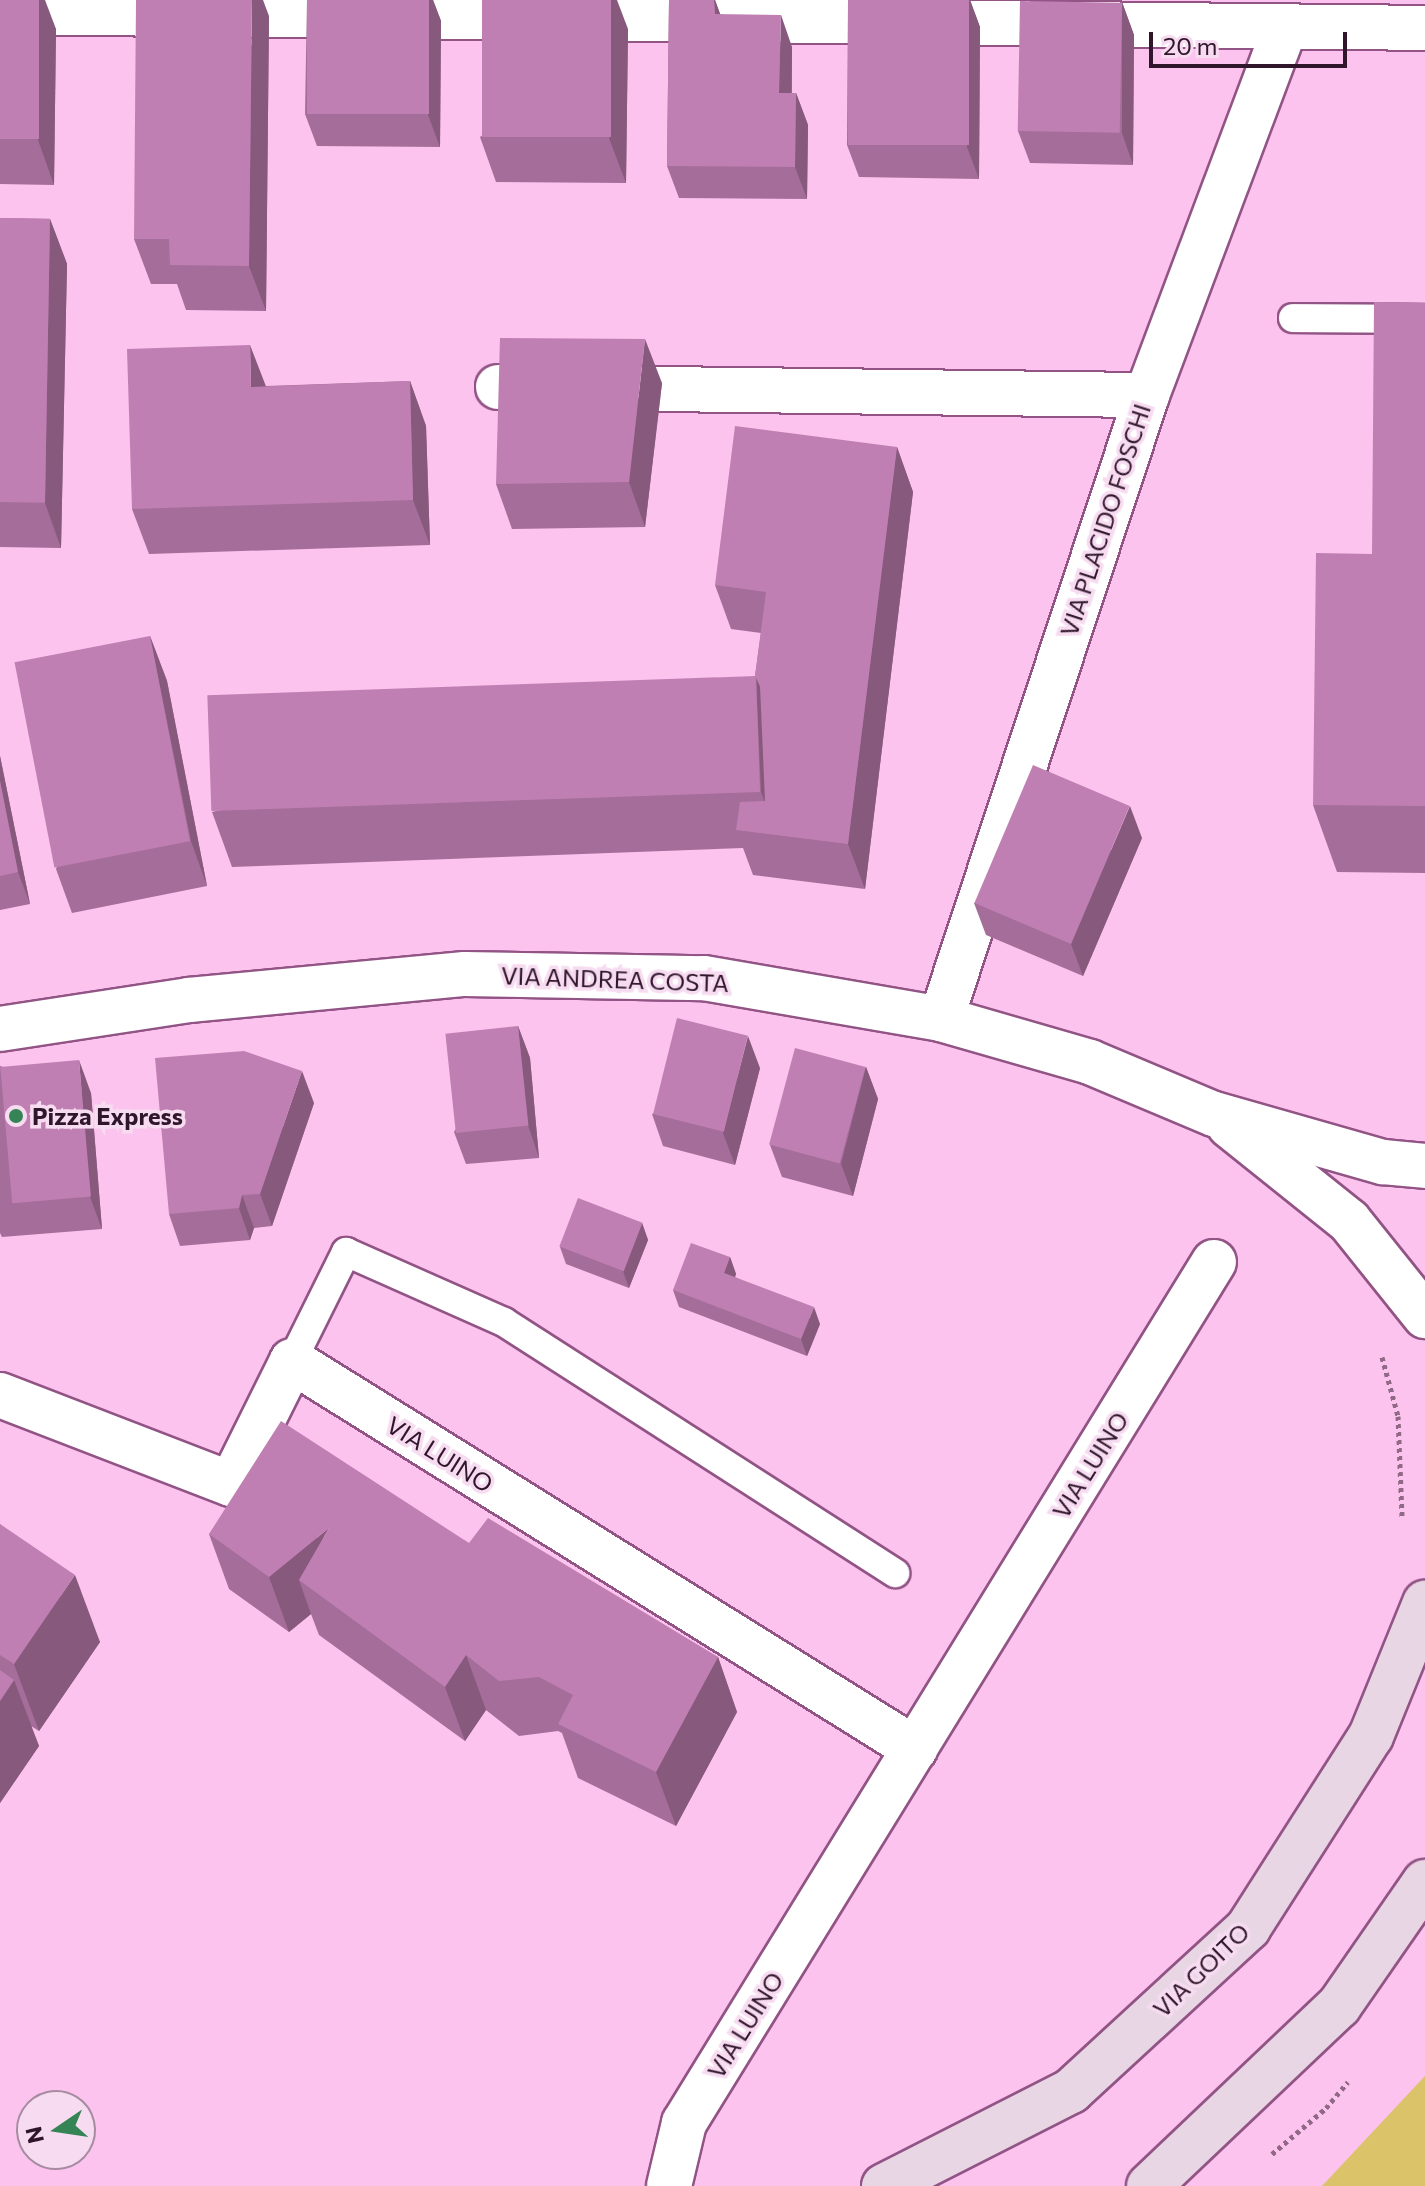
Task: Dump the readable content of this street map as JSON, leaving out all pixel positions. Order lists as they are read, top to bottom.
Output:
{
  "streets": {
    "street": [
      "VIA PLACIDO FOSCHI",
      "VIA ANDREA COSTA",
      "VIA LUINO",
      "VIA GOITO"
    ]
  },
  "crossings": [
    ["VIA PLACIDO FOSCHI", "VIA ANDREA COSTA"]
  ],
  "places": ["Pizza Express"],
  "scale_bar": "20 m",
  "north": "left"
}
